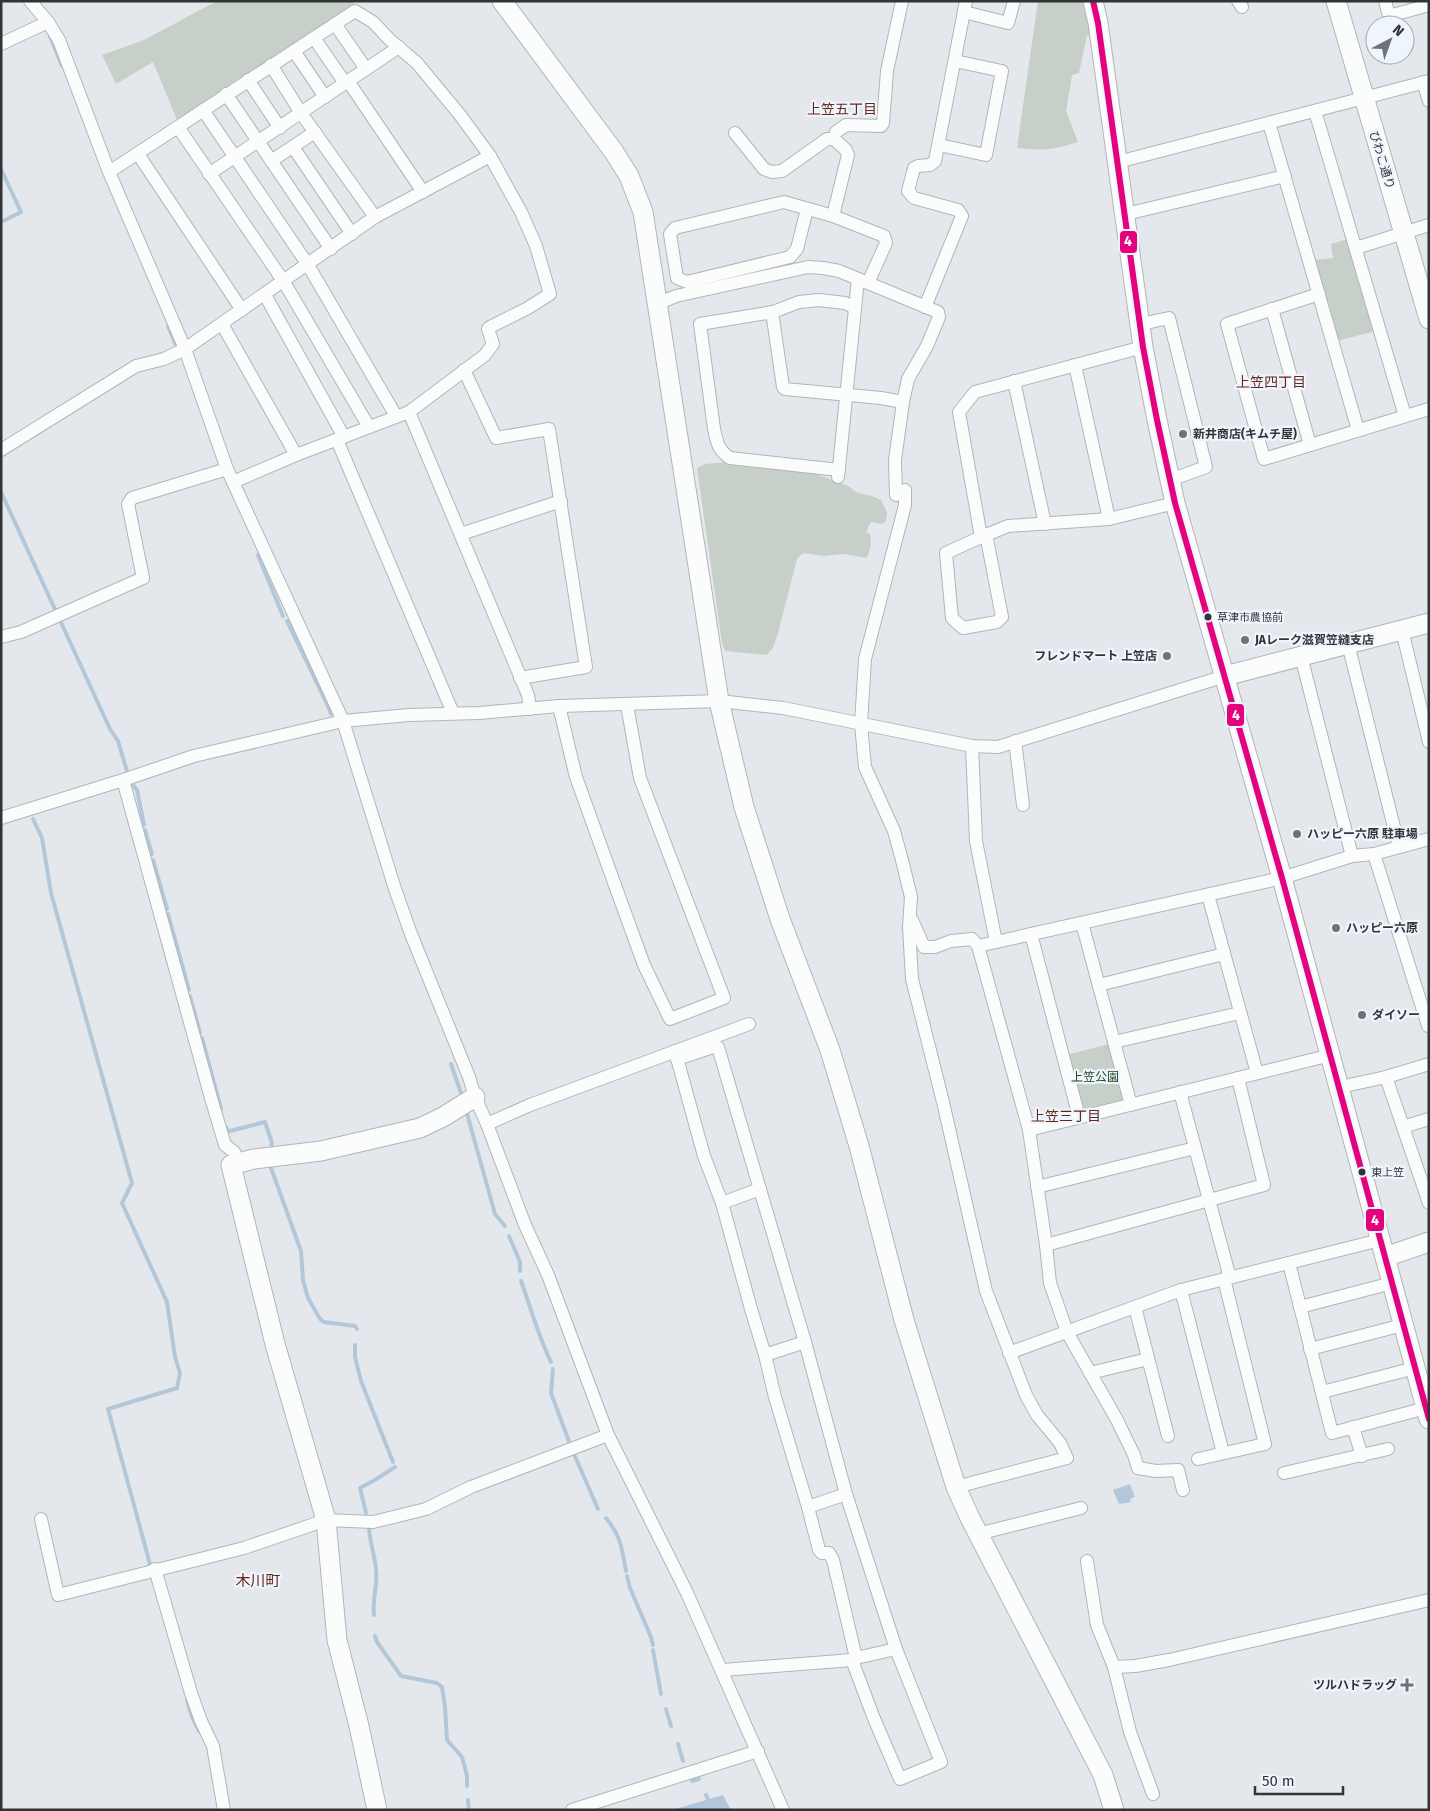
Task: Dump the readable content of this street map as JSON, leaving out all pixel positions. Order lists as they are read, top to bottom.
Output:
{
  "streets": {
    "street": ["びわこ通り"]
  },
  "districts": [
    "上笠五丁目",
    "上笠四丁目",
    "上笠三丁目",
    "木川町"
  ],
  "parks": ["上笠公園"],
  "places": {
    "other": [
      "新井商店(キムチ屋)",
      "草津市農協前",
      "JAレーク滋賀笠縫支店",
      "フレンドマート 上笠店",
      "ハッピー六原 駐車場",
      "ハッピー六原",
      "ダイソー",
      "東上笠"
    ],
    "health": ["ツルハドラッグ"]
  },
  "lines": ["transit line 4"],
  "scale_bar": "50 m",
  "north": "top right"
}
